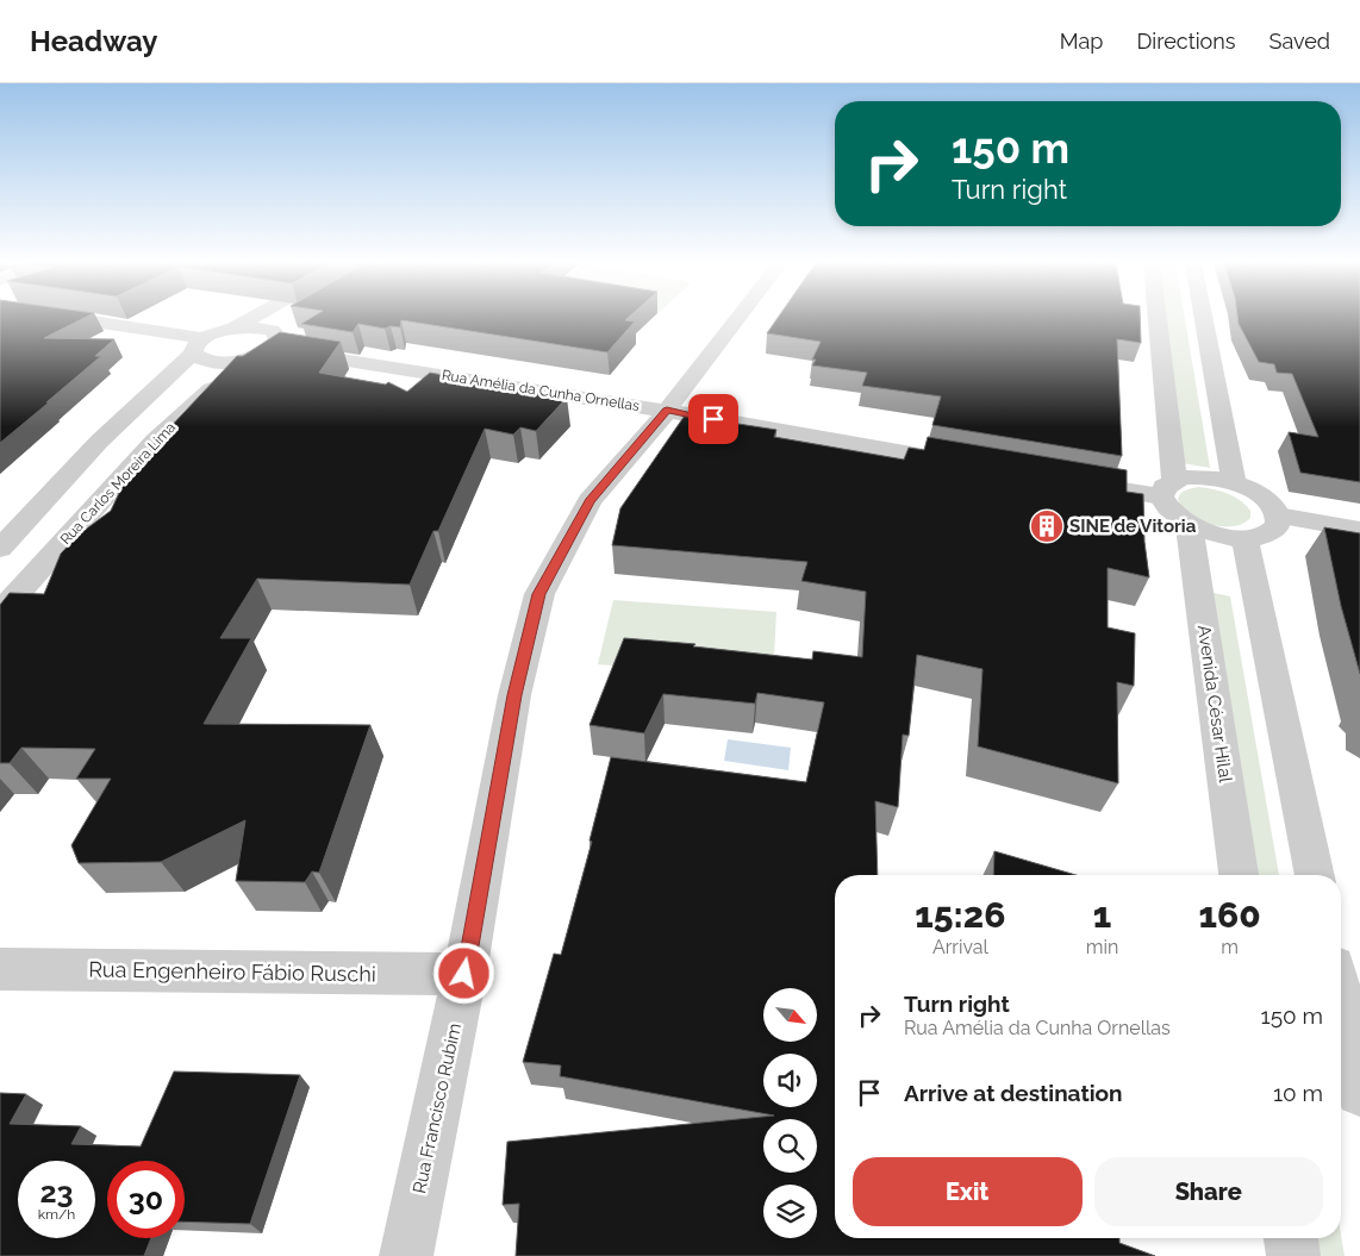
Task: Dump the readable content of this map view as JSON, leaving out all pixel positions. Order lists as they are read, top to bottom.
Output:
{
  "streets": {
    "street": [
      "Rua Amélia da Cunha Ornellas",
      "Rua Carlos Moreira Lima",
      "Avenida César Hilal",
      "Rua Engenheiro Fábio Ruschi",
      "Rua Francisco Rubim"
    ]
  },
  "crossings": [
    ["Rua Amélia da Cunha Ornellas", "Rua Francisco Rubim"],
    ["Rua Engenheiro Fábio Ruschi", "Rua Francisco Rubim"]
  ],
  "places": {
    "building": ["SINE de Vitoria"]
  },
  "north": "bottom right",
  "page": {
    "header": "Headway",
    "nav": ["Map", "Directions", "Saved"],
    "turn": ["150 m", "Turn right"],
    "eta": [
      "15:26",
      "Arrival",
      "1",
      "min",
      "160",
      "m"
    ],
    "list": [
      {
        "name": "Turn right",
        "note": "Rua Amélia da Cunha Ornellas",
        "value": "150 m"
      },
      {
        "name": "Arrive at destination",
        "value": "10 m"
      }
    ],
    "buttons": ["Exit", "Share"],
    "speed": "23 km/h",
    "limit": "30"
  }
}
